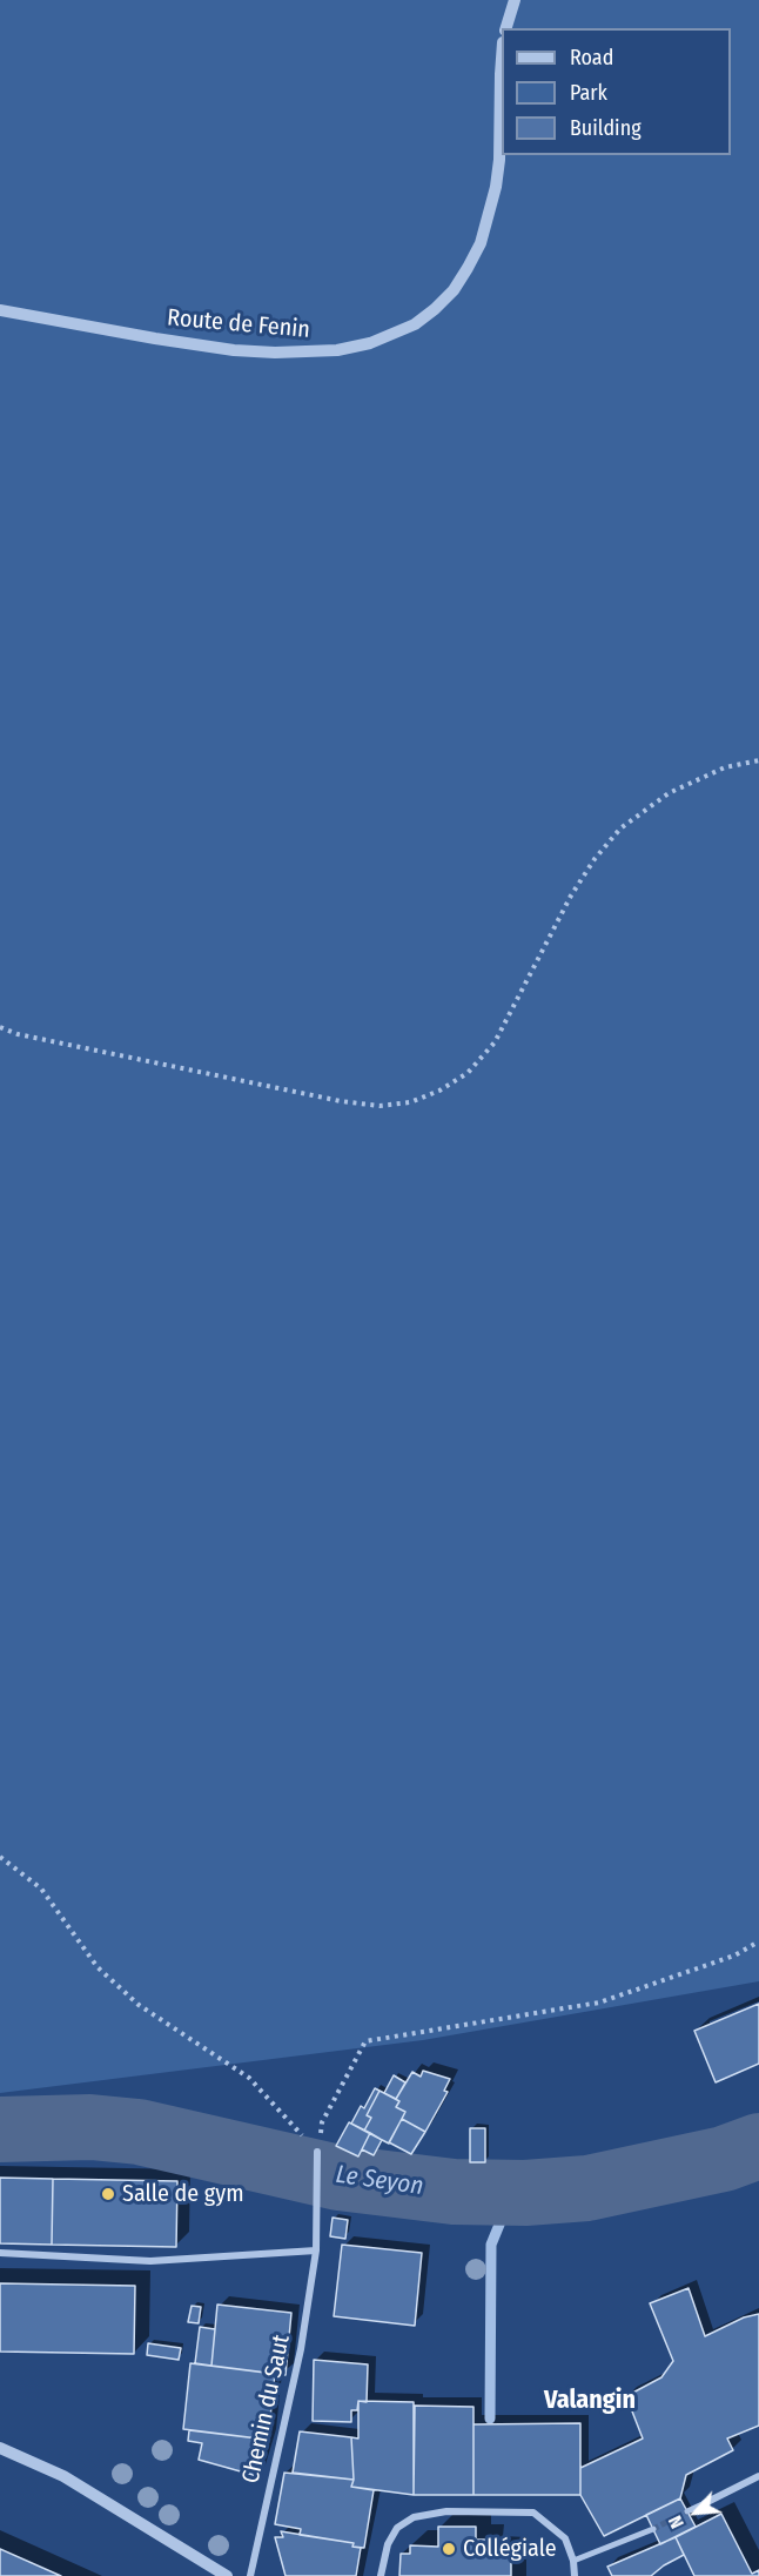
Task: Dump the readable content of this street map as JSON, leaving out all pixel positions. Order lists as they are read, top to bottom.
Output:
{
  "streets": {
    "street": ["Route de Fenin", "Chemin du Saut"]
  },
  "districts": ["Valangin"],
  "water": ["Le Seyon"],
  "places": ["Salle de gym", "Collégiale"],
  "legend": ["Road", "Park", "Building"],
  "north": "bottom left"
}
